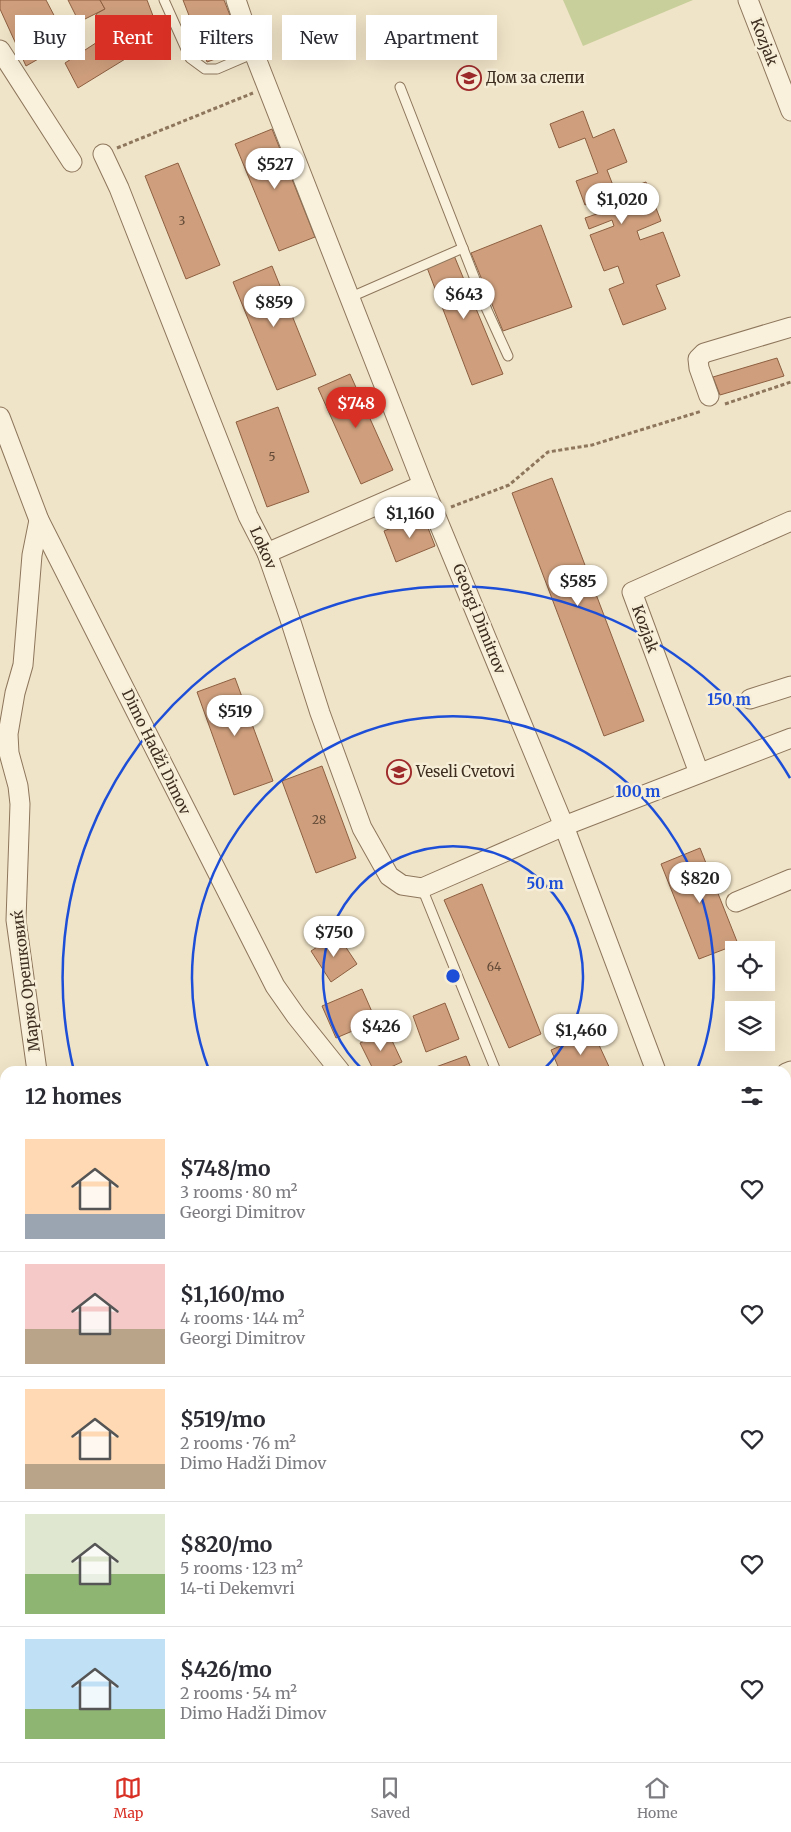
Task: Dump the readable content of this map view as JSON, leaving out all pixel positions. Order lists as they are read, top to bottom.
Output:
{
  "streets": {
    "street": [
      "Kozjak",
      "Lokov",
      "Georgi Dimitrov",
      "Dimo Hadži Dimov",
      "Марко Орешковиќ"
    ]
  },
  "crossings": [
    ["Dimo Hadži Dimov", "Марко Орешковиќ"]
  ],
  "places": {
    "school or university": ["Дом за слепи", "Veseli Cvetovi"]
  },
  "house_numbers": [
    "3",
    "5",
    "28",
    "64"
  ],
  "page": {
    "chip": [
      "Buy",
      "Rent",
      "Filters",
      "New",
      "Apartment"
    ],
    "price": [
      "$527",
      "$1,020",
      "$643",
      "$859",
      "$748",
      "$1,160",
      "$585",
      "$519",
      "$820",
      "$750",
      "$426",
      "$1,460"
    ],
    "heading": "12 homes",
    "list": [
      {
        "name": "$748/mo",
        "note": "3 rooms · 80 m² · Georgi Dimitrov"
      },
      {
        "name": "$1,160/mo",
        "note": "4 rooms · 144 m² · Georgi Dimitrov"
      },
      {
        "name": "$519/mo",
        "note": "2 rooms · 76 m² · Dimo Hadži Dimov"
      },
      {
        "name": "$820/mo",
        "note": "5 rooms · 123 m² · 14-ti Dekemvri"
      },
      {
        "name": "$426/mo",
        "note": "2 rooms · 54 m² · Dimo Hadži Dimov"
      }
    ],
    "tabs": ["Map", "Saved", "Home"]
  },
  "rings": ["150 m", "100 m", "50 m"]
}
